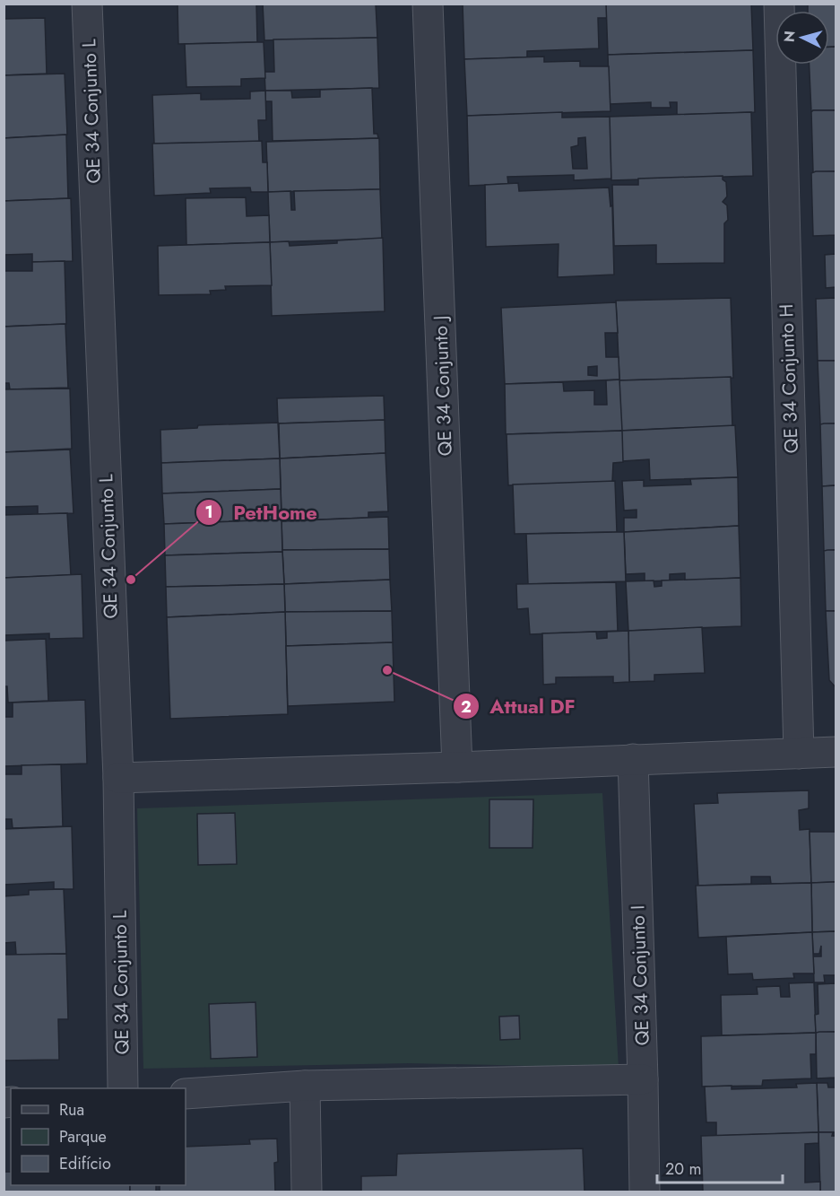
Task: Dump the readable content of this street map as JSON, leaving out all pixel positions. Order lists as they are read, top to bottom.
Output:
{
  "streets": {
    "street": [
      "QE 34 Conjunto L",
      "QE 34 Conjunto H",
      "QE 34 Conjunto J",
      "QE 34 Conjunto I"
    ]
  },
  "places": ["PetHome", "Attual DF"],
  "legend": ["Rua", "Parque", "Edifício"],
  "scale_bar": "20 m",
  "north": "left"
}
